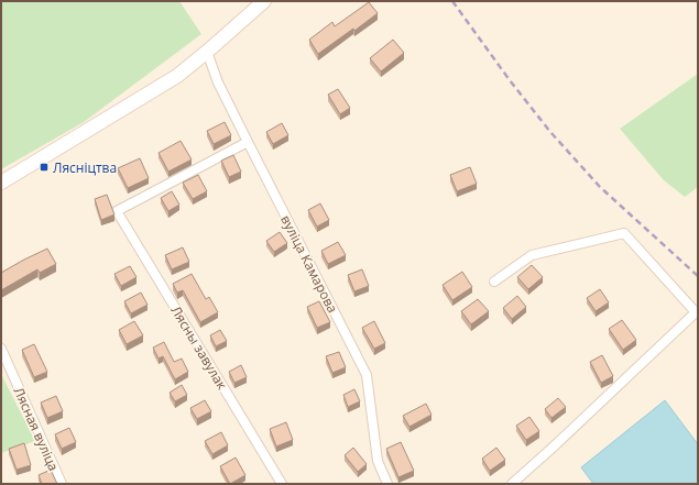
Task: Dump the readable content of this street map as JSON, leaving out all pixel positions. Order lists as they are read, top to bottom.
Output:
{
  "streets": {
    "street": ["вуліца Камарова", "Лясны завулак", "Лясная вуліца"]
  },
  "crossings": [
    ["вуліца Камарова", "Лясны завулак"]
  ],
  "places": {
    "transit": ["Лясніцтва"]
  }
}
